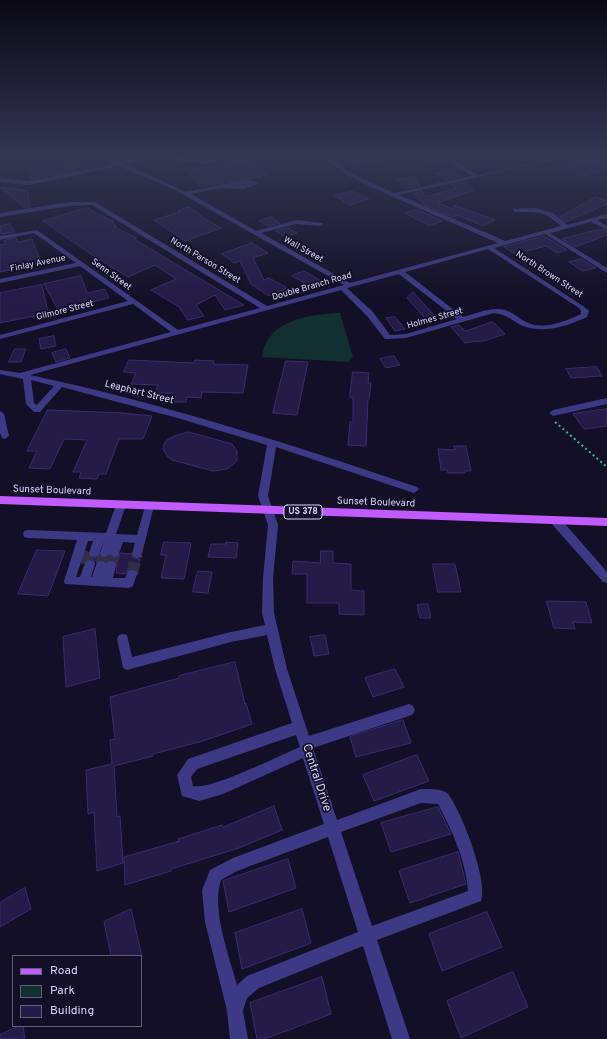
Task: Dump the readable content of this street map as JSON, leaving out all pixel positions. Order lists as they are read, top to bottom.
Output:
{
  "streets": {
    "main road": ["Sunset Boulevard", "US 378"],
    "street": [
      "Wall Street",
      "North Parson Street",
      "Finlay Avenue",
      "Senn Street",
      "North Brown Street",
      "Double Branch Road",
      "Gilmore Street",
      "Holmes Street",
      "Leaphart Street",
      "Central Drive"
    ]
  },
  "crossings": [
    ["Wall Street", "Double Branch Road"],
    ["Wall Street", "Holmes Street"],
    ["North Parson Street", "Double Branch Road"],
    ["Finlay Avenue", "Senn Street"],
    ["Senn Street", "Double Branch Road"],
    ["Senn Street", "Gilmore Street"],
    ["North Brown Street", "Double Branch Road"],
    ["North Brown Street", "Holmes Street"],
    ["Double Branch Road", "Holmes Street"],
    ["Double Branch Road", "Leaphart Street"],
    ["Sunset Boulevard", "Central Drive"]
  ],
  "legend": ["Road", "Park", "Building"]
}
